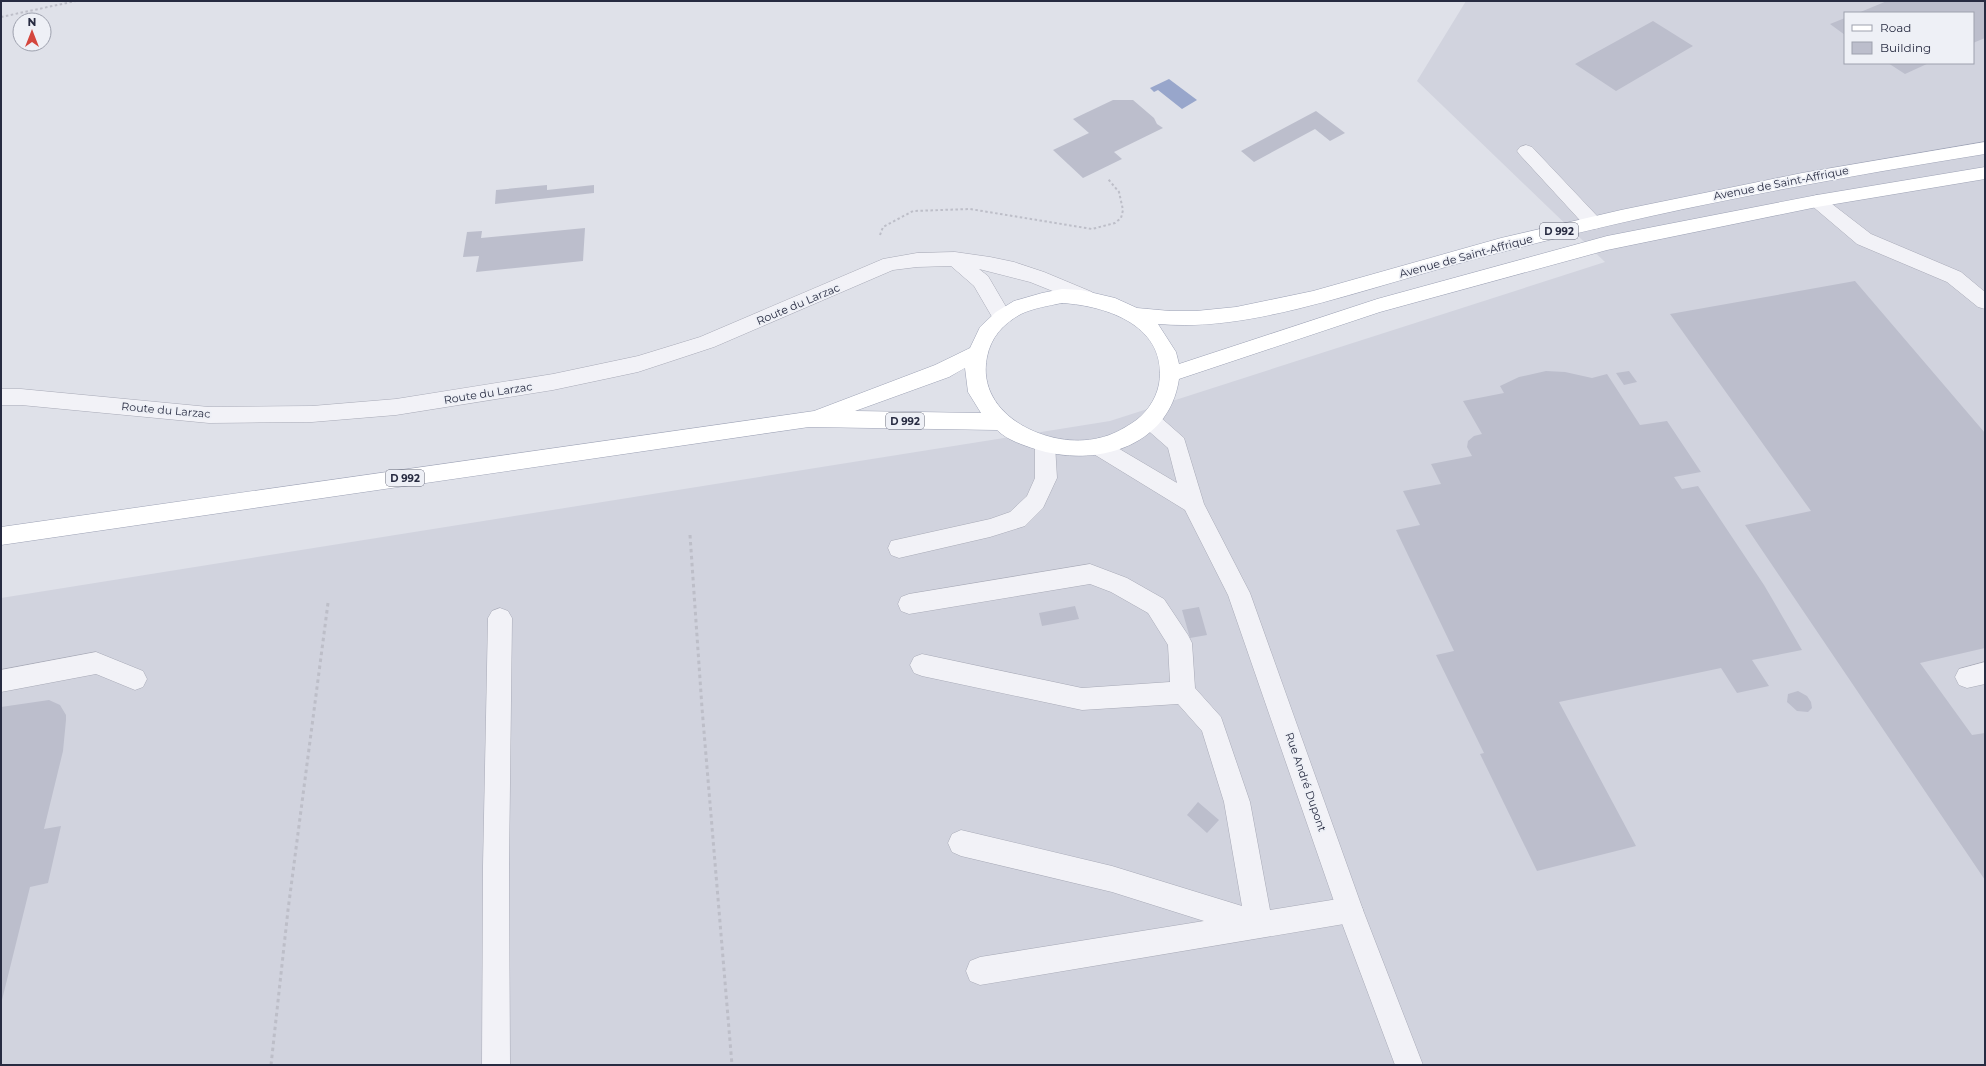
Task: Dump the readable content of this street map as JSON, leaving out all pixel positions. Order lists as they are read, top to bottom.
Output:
{
  "streets": {
    "main road": ["Avenue de Saint-Affrique", "D 992"],
    "street": ["Route du Larzac", "Rue André Dupont"]
  },
  "legend": ["Road", "Building"],
  "north": "top"
}
